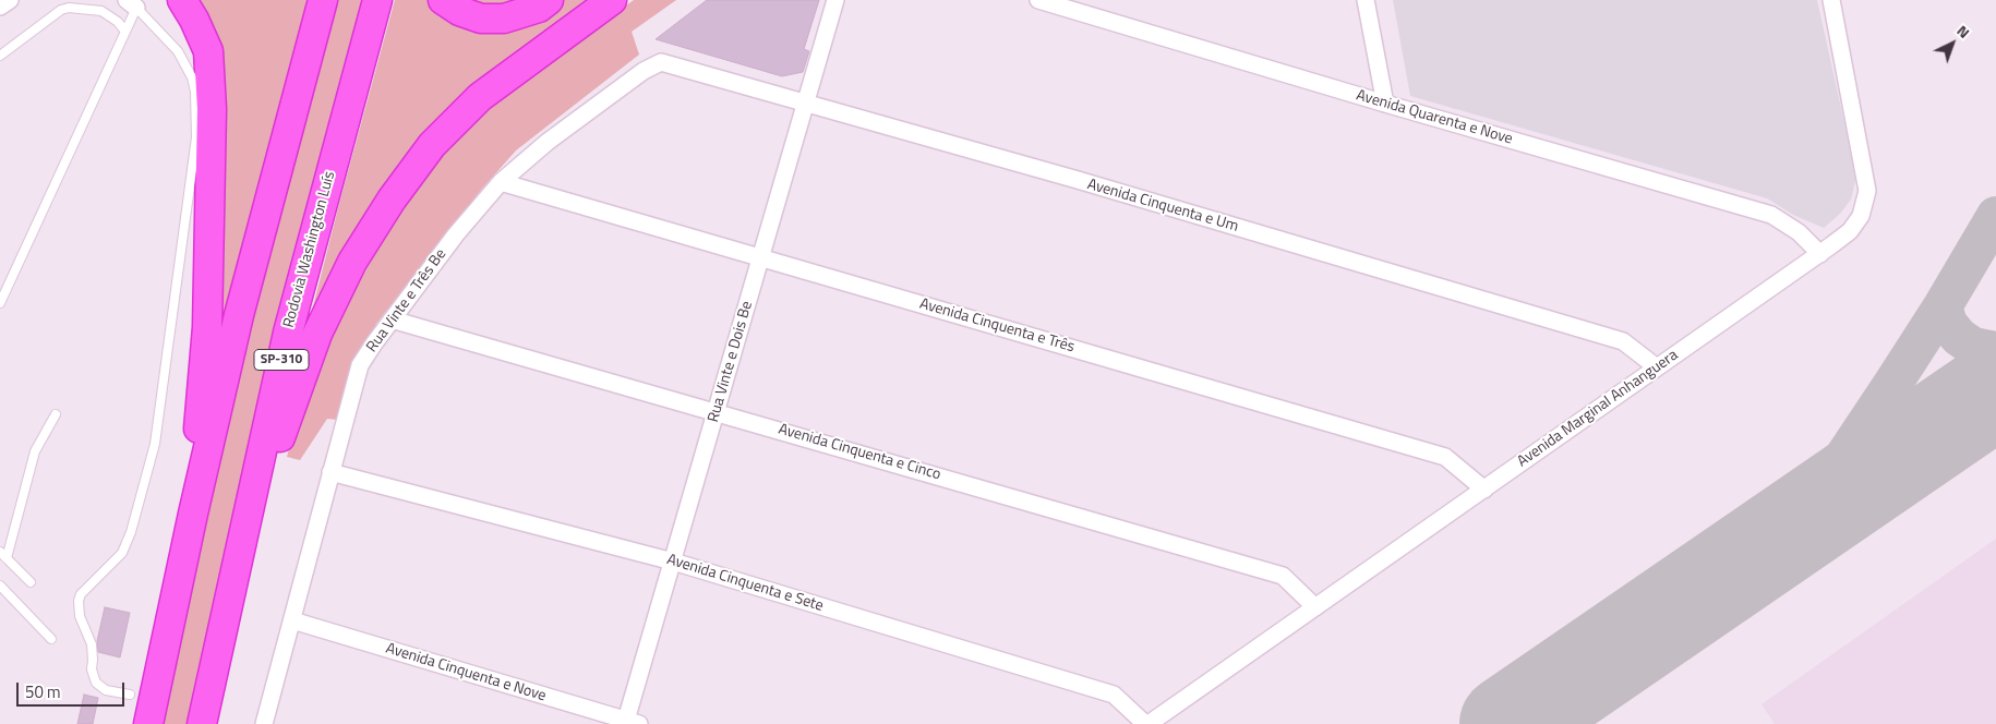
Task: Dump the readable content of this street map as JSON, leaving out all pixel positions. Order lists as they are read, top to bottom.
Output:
{
  "streets": {
    "highway": ["Rodovia Washington Luís", "SP-310"],
    "street": [
      "Avenida Quarenta e Nove",
      "Avenida Cinquenta e Um",
      "Rua Vinte e Três Be",
      "Avenida Cinquenta e Três",
      "Rua Vinte e Dois Be",
      "Avenida Marginal Anhanguera",
      "Avenida Cinquenta e Cinco",
      "Avenida Cinquenta e Sete",
      "Avenida Cinquenta e Nove"
    ]
  },
  "crossings": [
    ["Avenida Quarenta e Nove", "Avenida Marginal Anhanguera"],
    ["Avenida Cinquenta e Um", "Rua Vinte e Três Be"],
    ["Avenida Cinquenta e Um", "Rua Vinte e Dois Be"],
    ["Avenida Cinquenta e Um", "Avenida Marginal Anhanguera"],
    ["Rua Vinte e Três Be", "Avenida Cinquenta e Três"],
    ["Rua Vinte e Três Be", "Avenida Cinquenta e Cinco"],
    ["Rua Vinte e Três Be", "Avenida Cinquenta e Sete"],
    ["Rua Vinte e Três Be", "Avenida Cinquenta e Nove"],
    ["Avenida Cinquenta e Três", "Rua Vinte e Dois Be"],
    ["Avenida Cinquenta e Três", "Avenida Marginal Anhanguera"],
    ["Rua Vinte e Dois Be", "Avenida Cinquenta e Cinco"],
    ["Rua Vinte e Dois Be", "Avenida Cinquenta e Sete"],
    ["Rua Vinte e Dois Be", "Avenida Cinquenta e Nove"],
    ["Avenida Marginal Anhanguera", "Avenida Cinquenta e Cinco"],
    ["Avenida Marginal Anhanguera", "Avenida Cinquenta e Sete"]
  ],
  "scale_bar": "50 m",
  "north": "top right"
}
